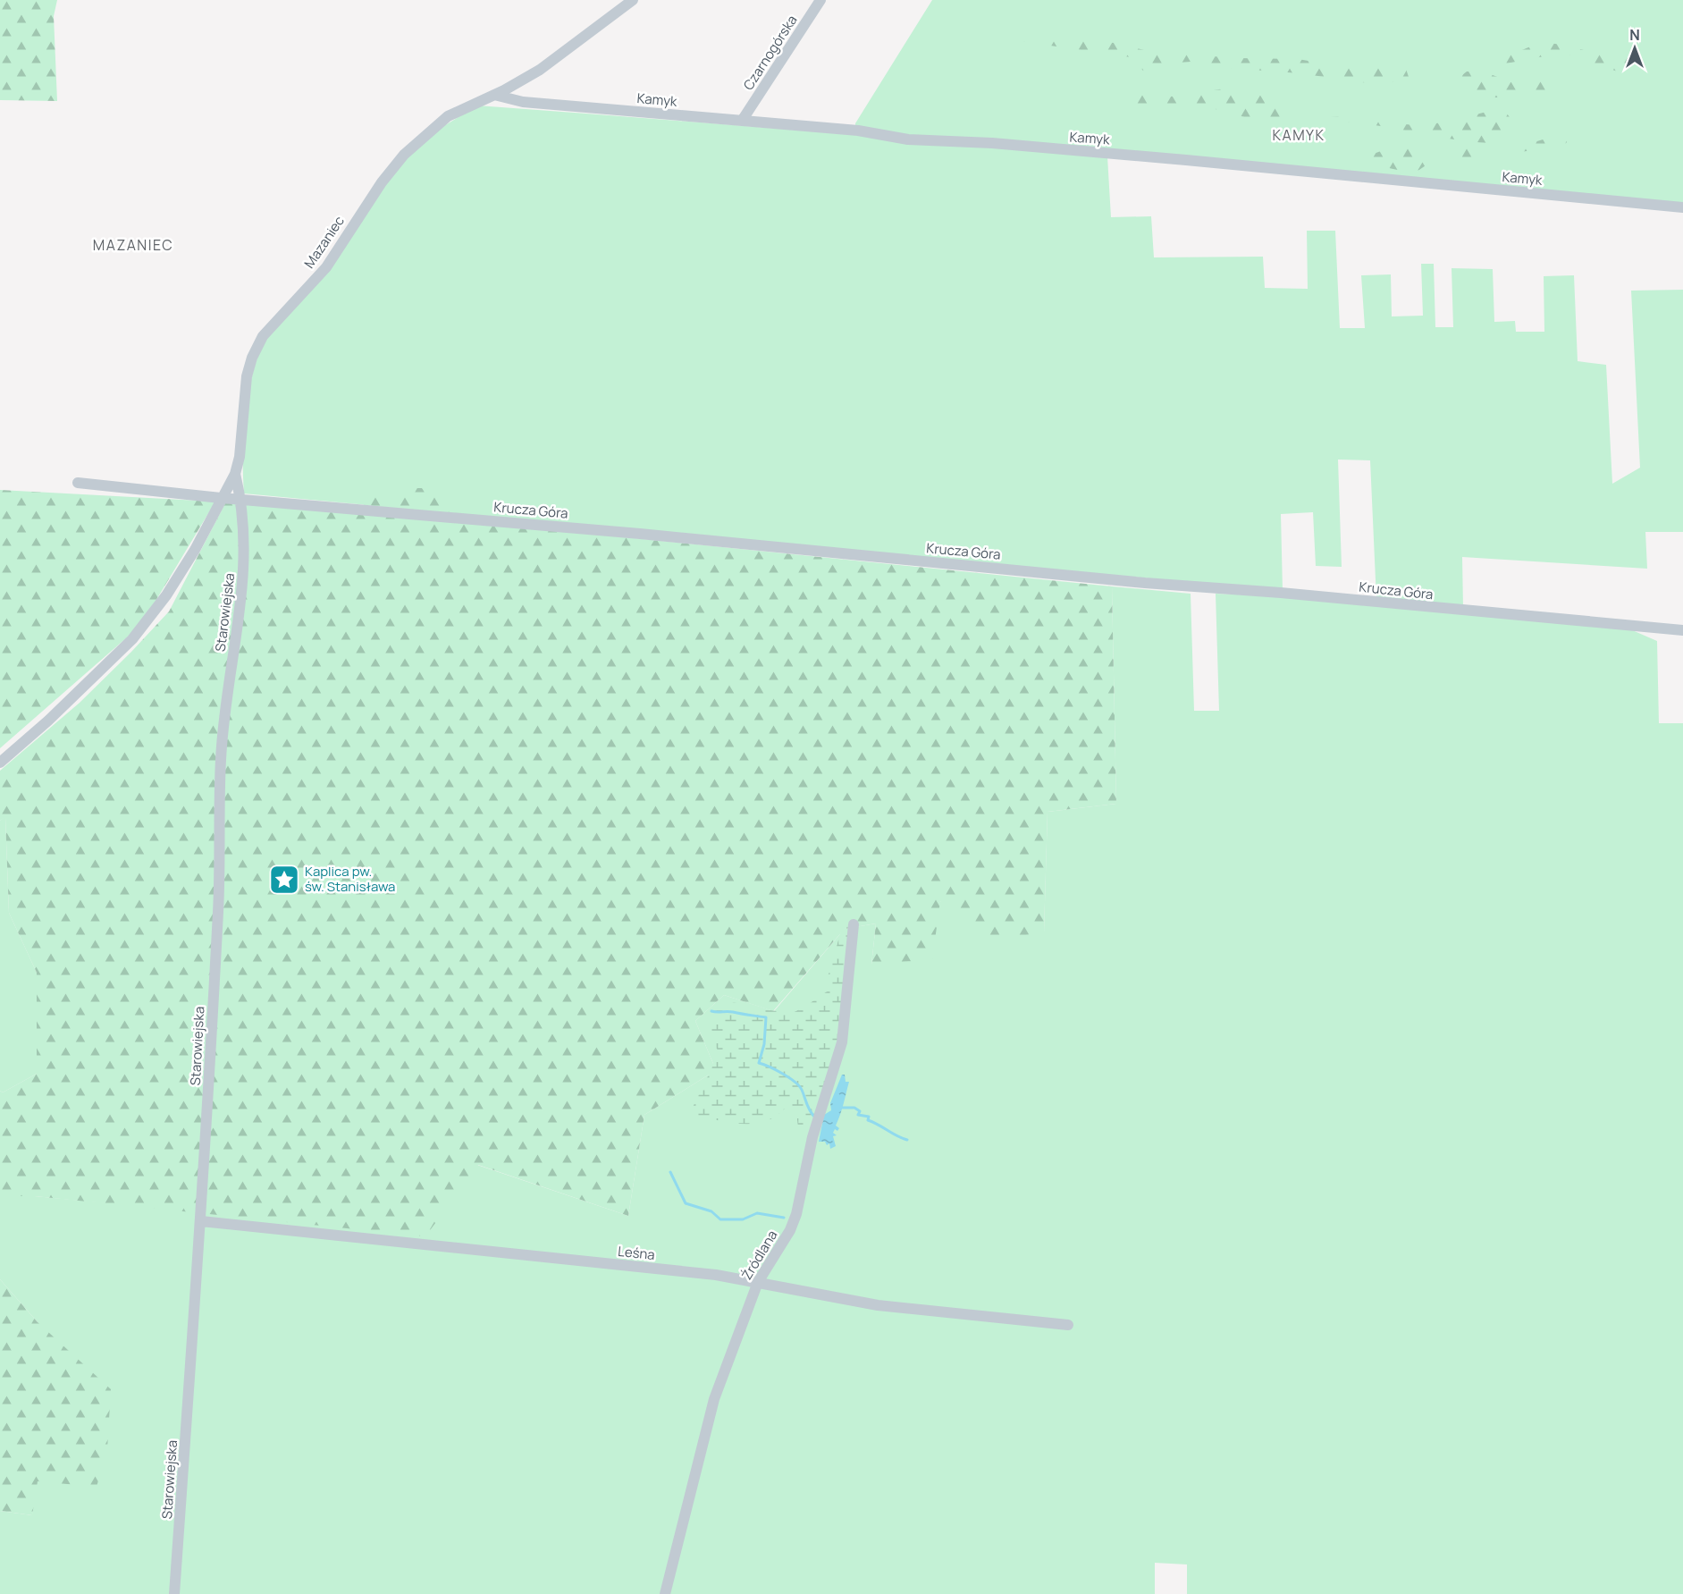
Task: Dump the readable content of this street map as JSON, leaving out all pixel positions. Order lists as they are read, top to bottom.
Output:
{
  "streets": {
    "street": [
      "Czarnogórska",
      "Kamyk",
      "Mazaniec",
      "Krucza Góra",
      "Starowiejska",
      "Leśna",
      "Źródlana"
    ]
  },
  "crossings": [
    ["Czarnogórska", "Kamyk"],
    ["Kamyk", "Mazaniec"],
    ["Mazaniec", "Krucza Góra"],
    ["Mazaniec", "Starowiejska"],
    ["Krucza Góra", "Starowiejska"],
    ["Starowiejska", "Leśna"],
    ["Leśna", "Źródlana"]
  ],
  "districts": ["KAMYK", "MAZANIEC"],
  "places": {
    "place": ["Kaplica pw. św. Stanisława"]
  },
  "north": "top"
}
